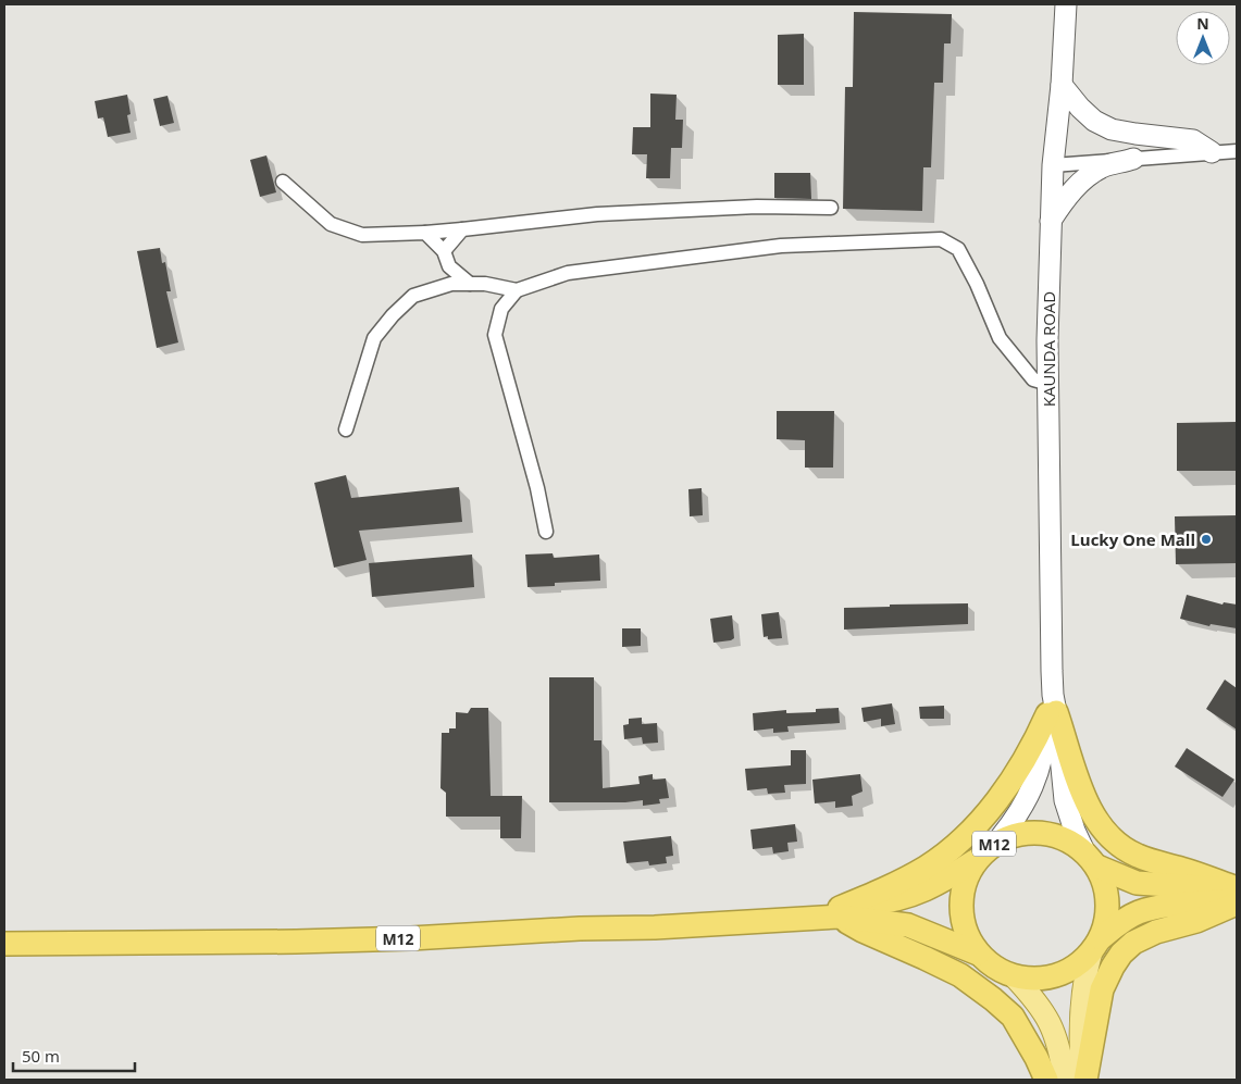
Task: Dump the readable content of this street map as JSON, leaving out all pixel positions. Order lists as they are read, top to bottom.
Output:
{
  "streets": {
    "highway": ["M12"],
    "main road": ["KAUNDA ROAD"]
  },
  "crossings": [
    ["KAUNDA ROAD", "M12"]
  ],
  "places": ["Lucky One Mall"],
  "scale_bar": "50 m",
  "north": "top"
}
